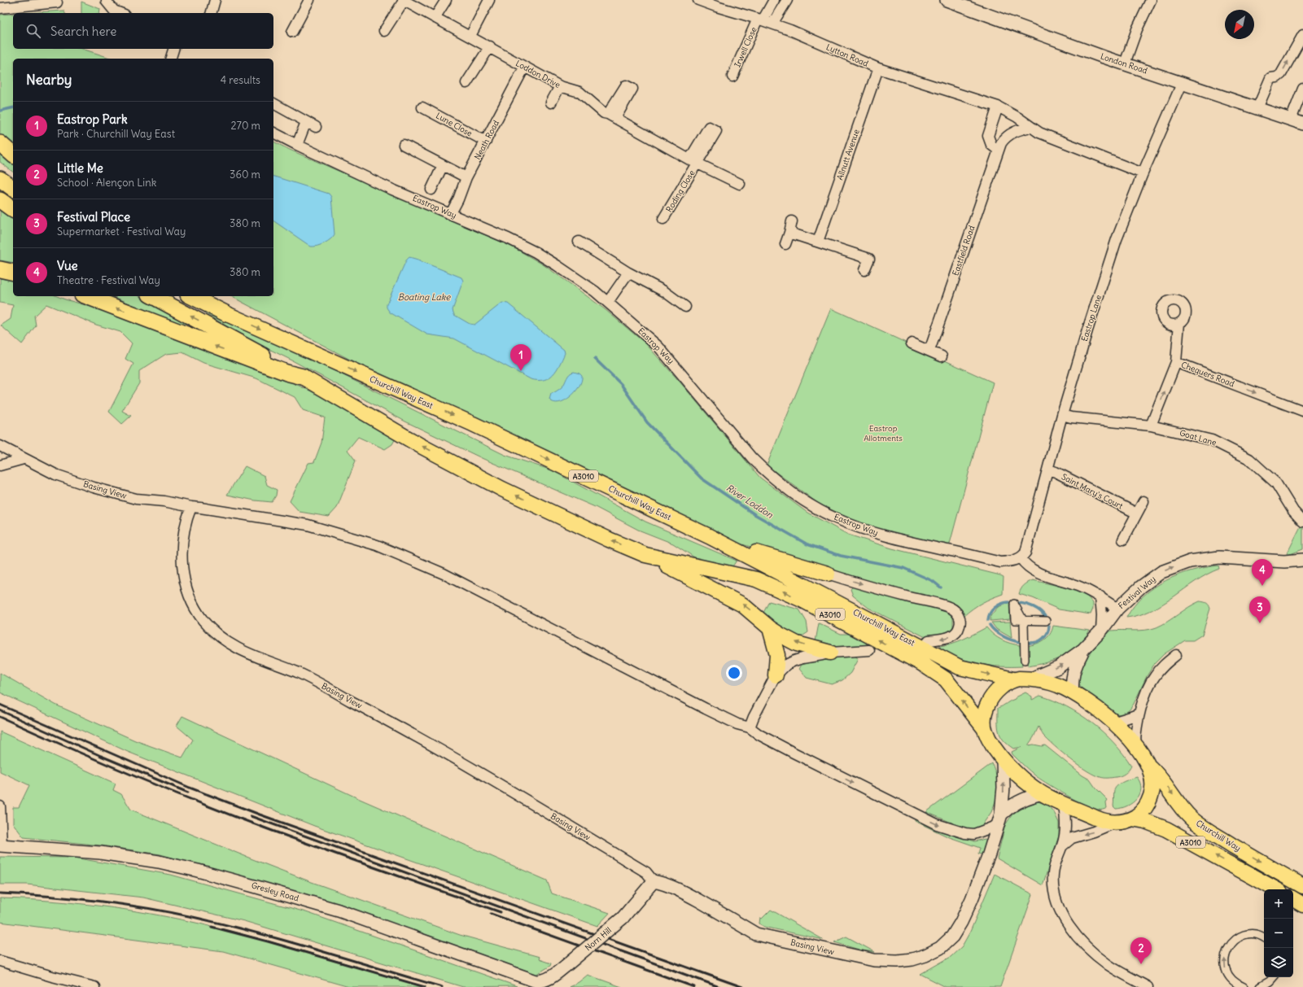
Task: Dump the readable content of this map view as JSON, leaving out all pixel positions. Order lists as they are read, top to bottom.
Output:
{
  "streets": {
    "main road": ["Churchill Way East", "A3010", "Churchill Way"],
    "street": [
      "Irwell Close",
      "Lytton Road",
      "London Road",
      "Loddon Drive",
      "Lune Close",
      "Neath Road",
      "Allnutt Avenue",
      "Roding Close",
      "Eastrop Way",
      "Eastfield Road",
      "Eastrop Lane",
      "Chequers Road",
      "Goat Lane",
      "Basing View",
      "Saint Mary's Court",
      "Festival Way",
      "Gresley Road",
      "Norn Hill"
    ]
  },
  "crossings": [
    ["Irwell Close", "Lytton Road"],
    ["Lytton Road", "Allnutt Avenue"],
    ["London Road", "Eastrop Lane"],
    ["Loddon Drive", "Neath Road"],
    ["Loddon Drive", "Roding Close"],
    ["Lune Close", "Neath Road"],
    ["Neath Road", "Eastrop Way"],
    ["Eastrop Way", "Eastrop Lane"],
    ["Eastrop Lane", "Goat Lane"],
    ["Eastrop Lane", "Saint Mary's Court"],
    ["Chequers Road", "Goat Lane"],
    ["Churchill Way East", "Festival Way"],
    ["Churchill Way East", "Churchill Way"],
    ["Basing View", "Norn Hill"],
    ["Gresley Road", "Norn Hill"]
  ],
  "one_way": ["Festival Way"],
  "water": ["Boating Lake", "River Loddon"],
  "parks": ["Eastrop Allotments"],
  "north": "bottom left",
  "page": {
    "search": "Search here",
    "heading": ["Nearby", "4 results"],
    "list": [
      {
        "mark": "1",
        "name": "Eastrop Park",
        "note": "Park · Churchill Way East",
        "value": "270 m"
      },
      {
        "mark": "2",
        "name": "Little Me",
        "note": "School · Alençon Link",
        "value": "360 m"
      },
      {
        "mark": "3",
        "name": "Festival Place",
        "note": "Supermarket · Festival Way",
        "value": "380 m"
      },
      {
        "mark": "4",
        "name": "Vue",
        "note": "Theatre · Festival Way",
        "value": "380 m"
      }
    ],
    "pins": [
      "1",
      "4",
      "3",
      "2"
    ],
    "map_buttons": ["+", "−"]
  }
}
